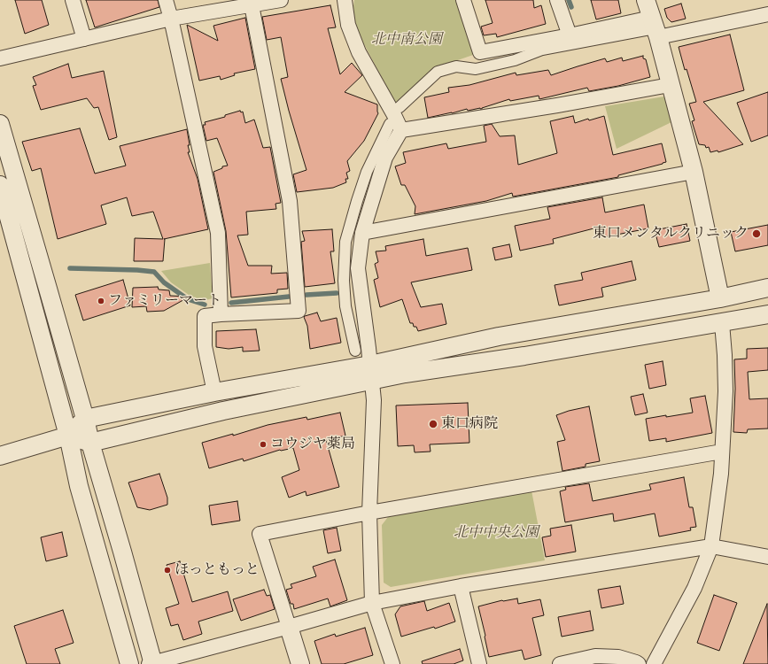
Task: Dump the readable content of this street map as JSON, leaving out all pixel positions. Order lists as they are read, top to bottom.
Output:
{
  "parks": ["北中南公園", "北中中央公園"],
  "places": [
    "東口メンタルクリニック",
    "ファミリーマート",
    "東口病院",
    "コウジヤ薬局",
    "ほっともっと"
  ]
}
